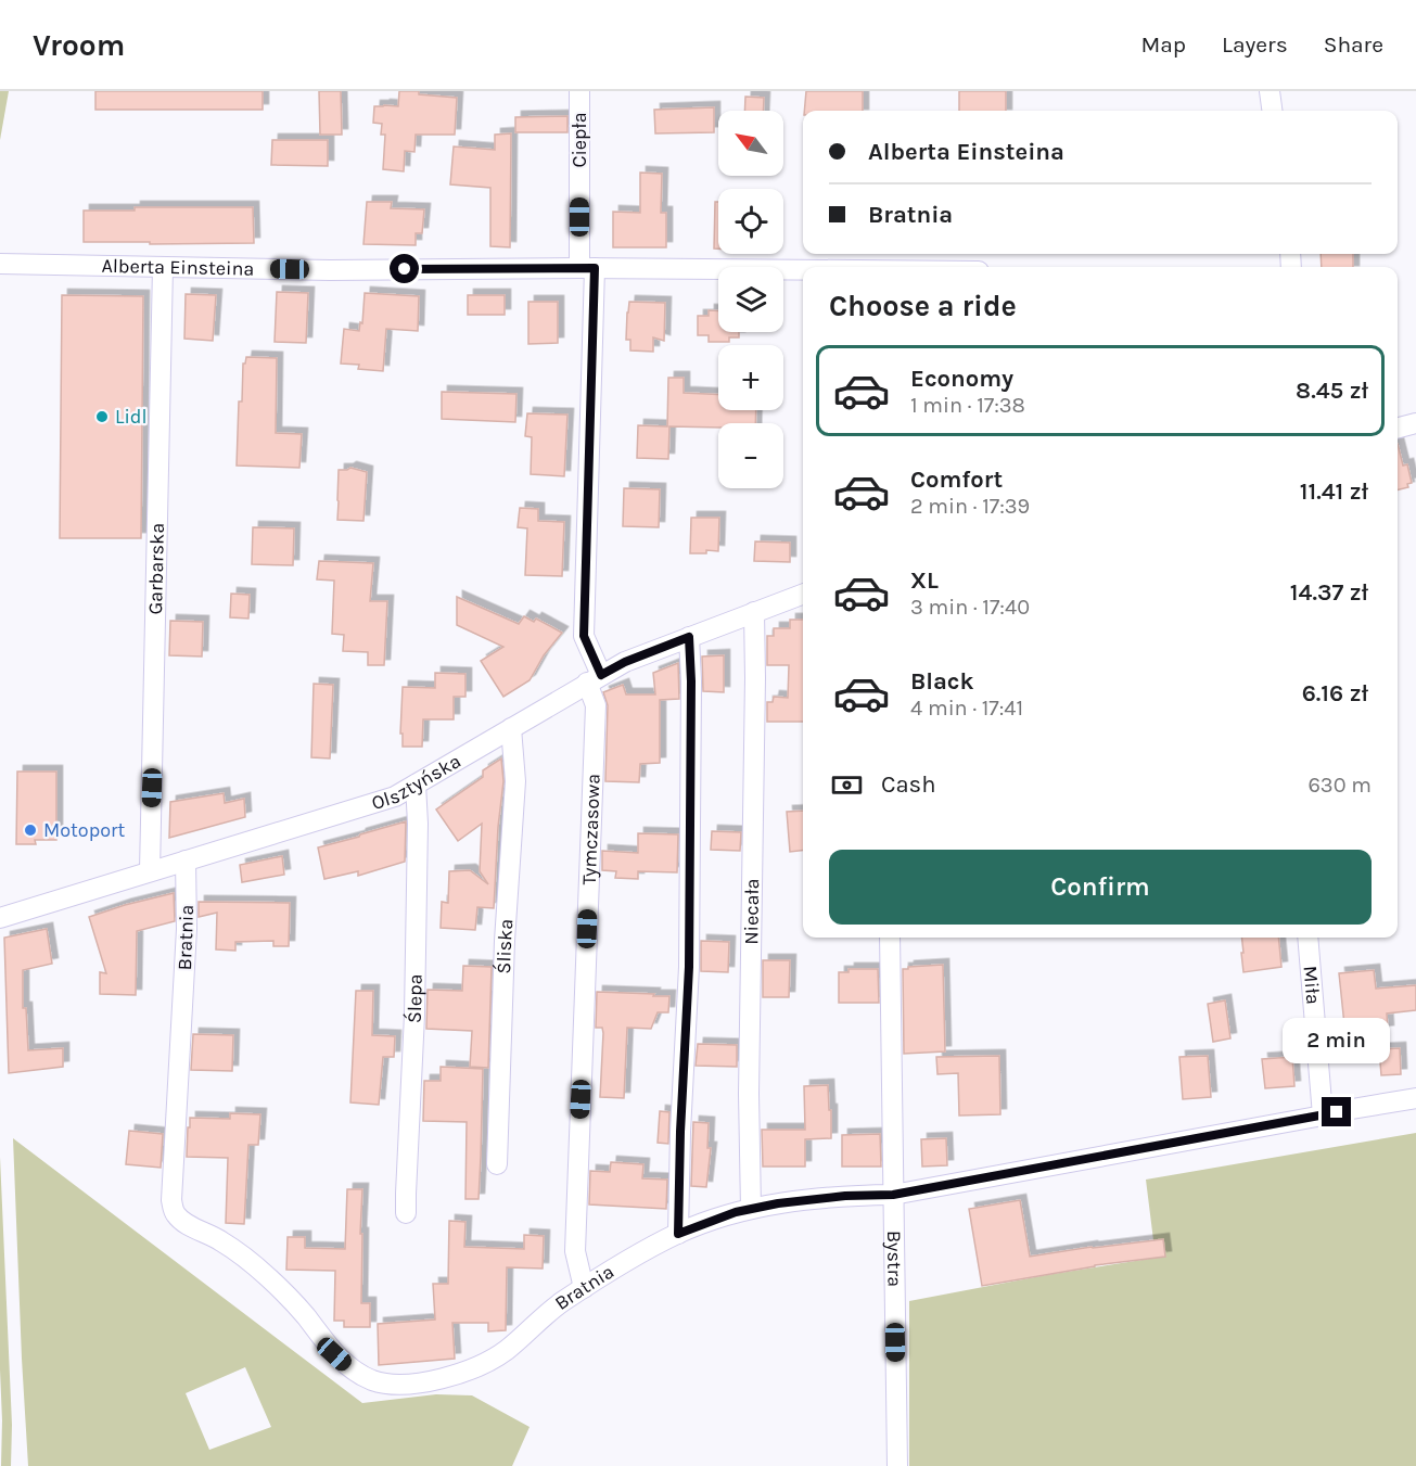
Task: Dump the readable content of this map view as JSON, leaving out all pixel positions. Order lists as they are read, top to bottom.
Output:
{
  "streets": {
    "street": [
      "Ciepła",
      "Alberta Einsteina",
      "Garbarska",
      "Olsztyńska",
      "Tymczasowa",
      "Niecała",
      "Bratnia",
      "Śliska",
      "Miła",
      "Ślepa",
      "Bystra"
    ]
  },
  "crossings": [
    ["Ciepła", "Alberta Einsteina"],
    ["Ciepła", "Olsztyńska"],
    ["Ciepła", "Tymczasowa"],
    ["Alberta Einsteina", "Garbarska"],
    ["Garbarska", "Olsztyńska"],
    ["Olsztyńska", "Tymczasowa"],
    ["Olsztyńska", "Niecała"],
    ["Olsztyńska", "Bratnia"],
    ["Olsztyńska", "Śliska"],
    ["Olsztyńska", "Ślepa"],
    ["Tymczasowa", "Bratnia"],
    ["Niecała", "Bratnia"],
    ["Bratnia", "Miła"],
    ["Bratnia", "Bystra"]
  ],
  "places": ["Lidl", "Motoport"],
  "north": "top left",
  "page": {
    "header": "Vroom",
    "nav": ["Map", "Layers", "Share"],
    "map_buttons": ["+", "−"],
    "banner": ["Alberta Einsteina", "Bratnia"],
    "heading": "Choose a ride",
    "list": [
      {
        "name": "Economy",
        "note": "1 min · 17:38",
        "value": "8.45 zł"
      },
      {
        "name": "Comfort",
        "note": "2 min · 17:39",
        "value": "11.41 zł"
      },
      {
        "name": "XL",
        "note": "3 min · 17:40",
        "value": "14.37 zł"
      },
      {
        "name": "Black",
        "note": "4 min · 17:41",
        "value": "6.16 zł"
      }
    ],
    "pay": ["Cash", "630 m"],
    "buttons": "Confirm",
    "bubble": "2 min"
  }
}
